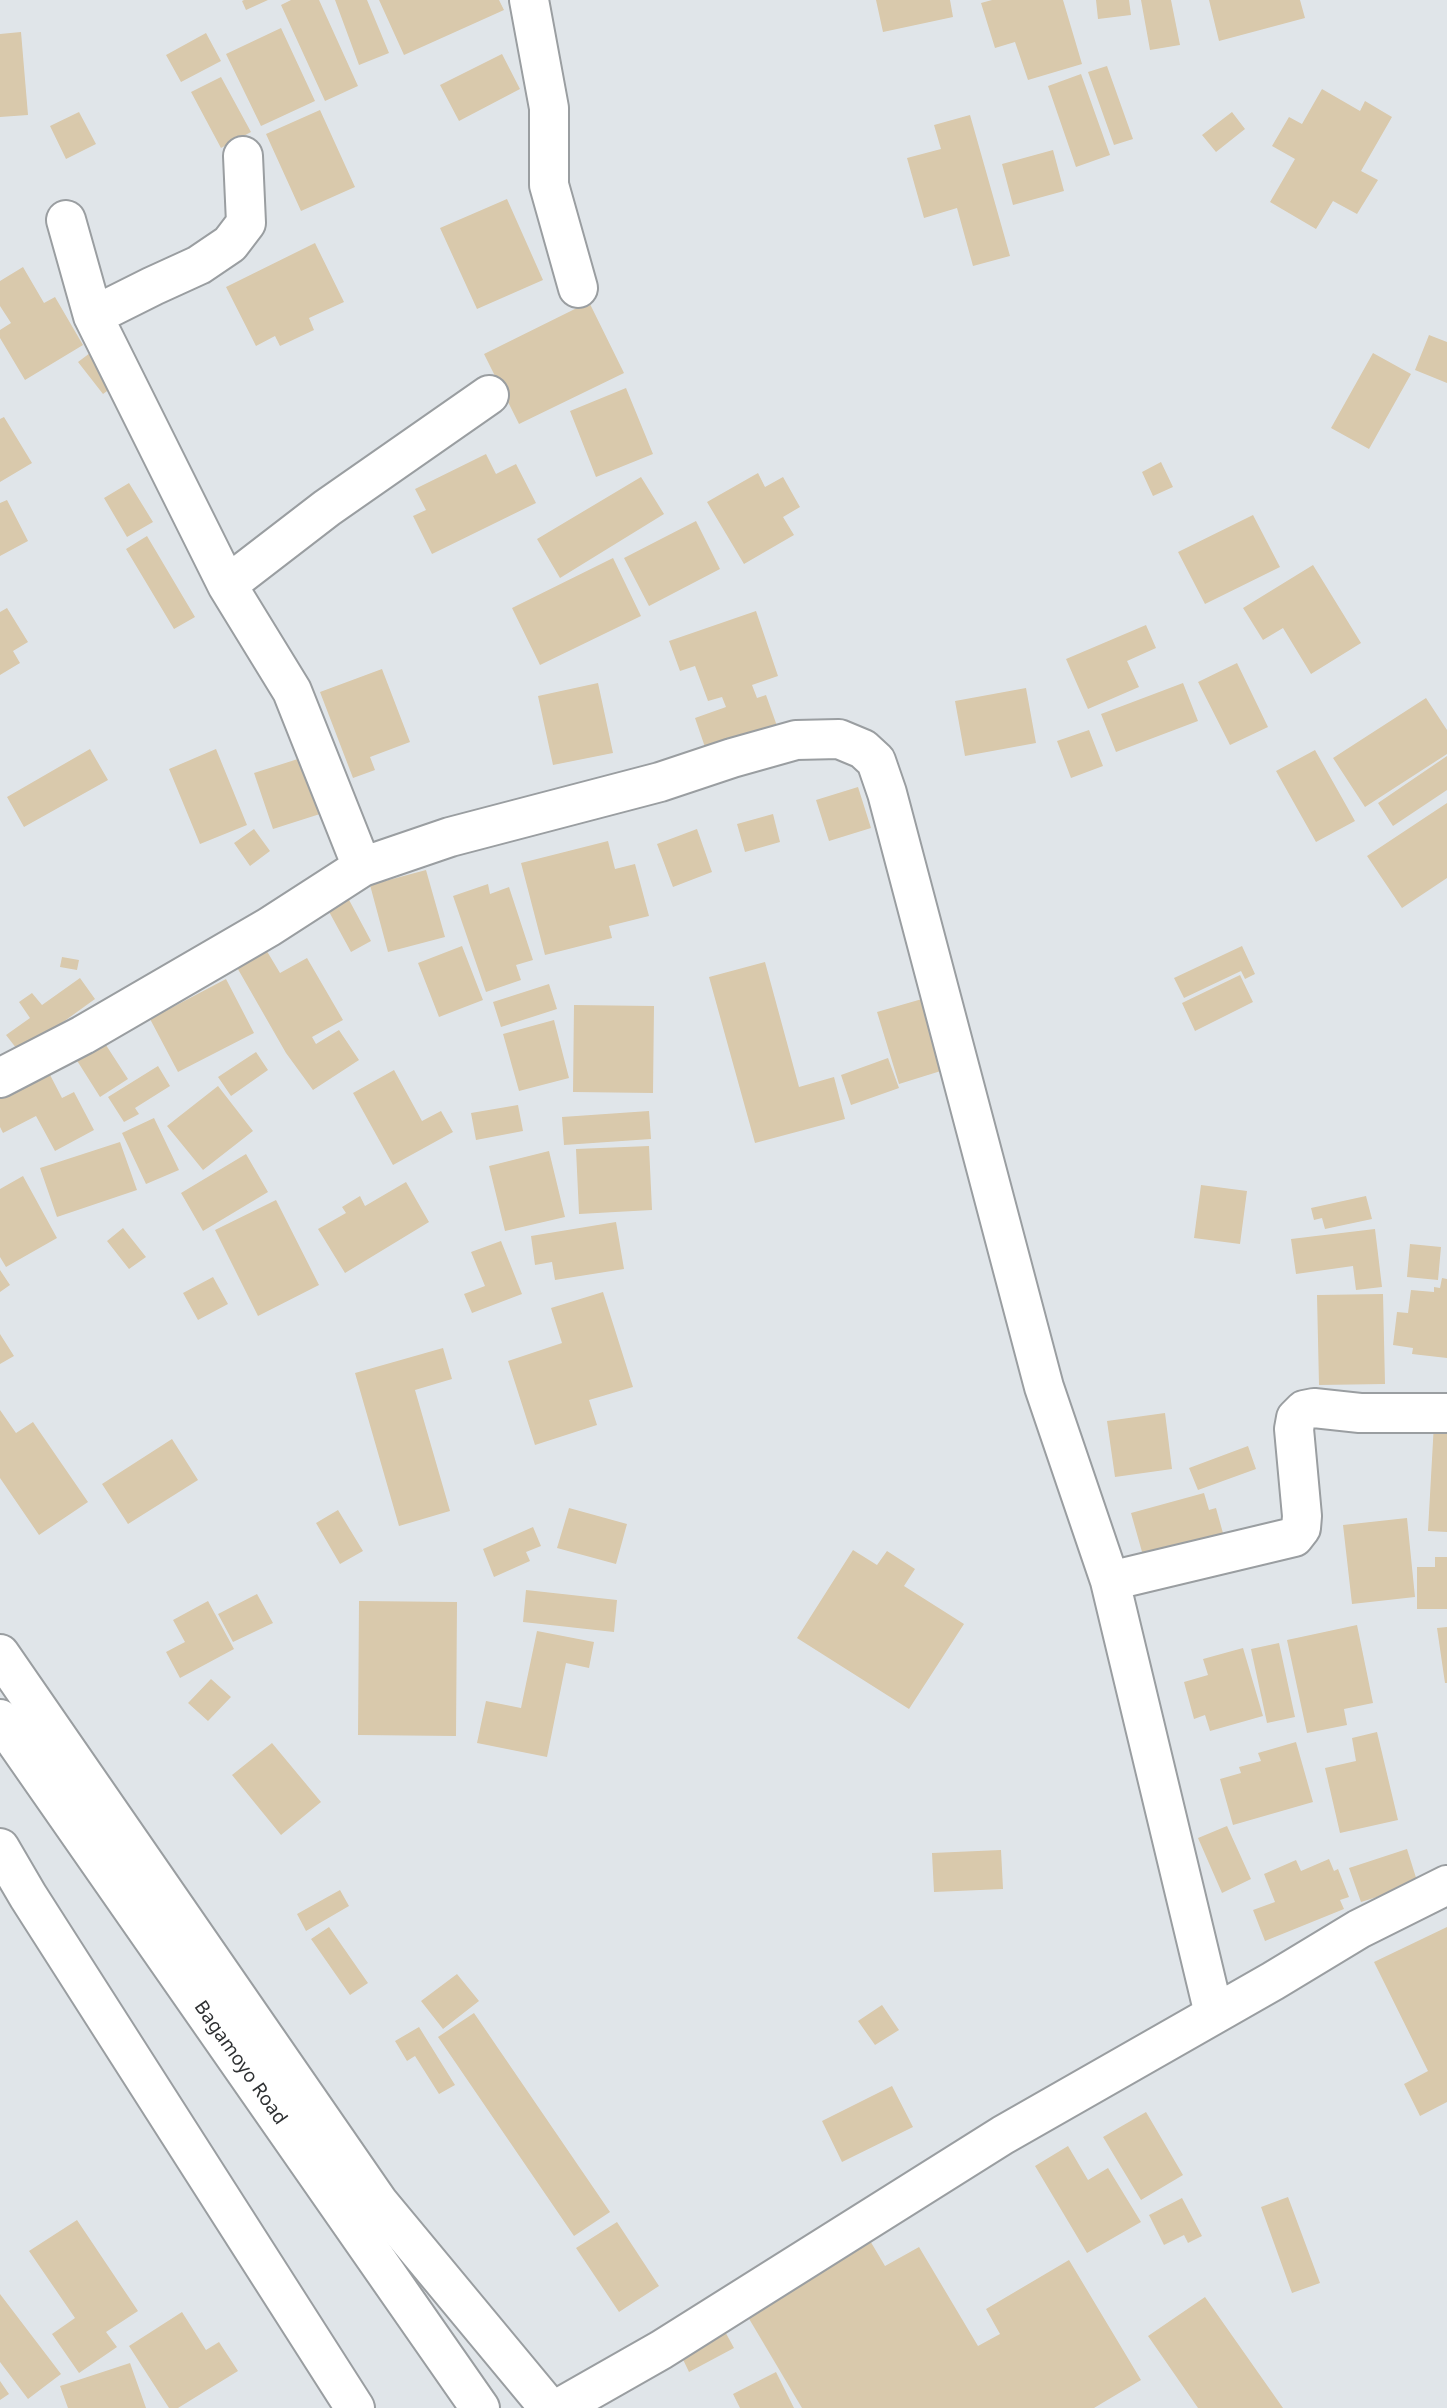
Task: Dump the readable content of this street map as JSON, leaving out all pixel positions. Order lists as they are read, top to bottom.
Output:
{
  "streets": {
    "main road": ["Bagamoyo Road"]
  }
}
